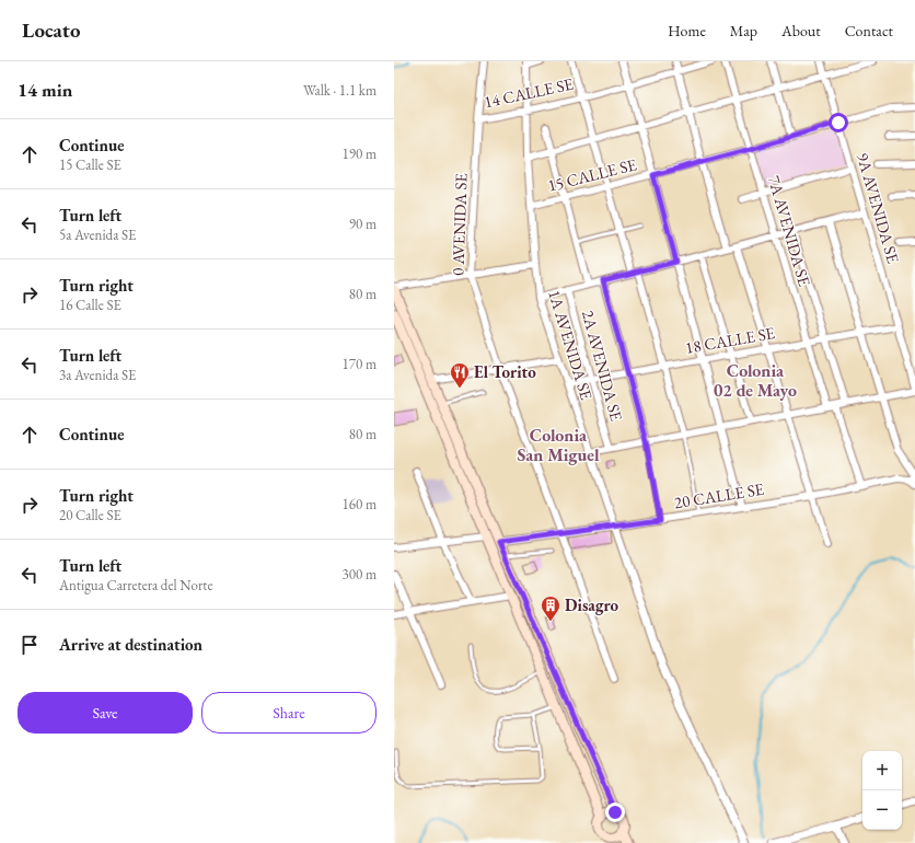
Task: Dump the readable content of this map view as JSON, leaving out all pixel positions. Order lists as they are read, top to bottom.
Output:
{
  "streets": {
    "street": [
      "14 CALLE SE",
      "15 CALLE SE",
      "9A AVENIDA SE",
      "0 AVENIDA SE",
      "7A AVENIDA SE",
      "18 CALLE SE",
      "1A AVENIDA SE",
      "2A AVENIDA SE",
      "20 CALLE SE"
    ]
  },
  "crossings": [
    ["14 CALLE SE", "0 AVENIDA SE"],
    ["14 CALLE SE", "1A AVENIDA SE"],
    ["15 CALLE SE", "9A AVENIDA SE"],
    ["15 CALLE SE", "7A AVENIDA SE"],
    ["15 CALLE SE", "1A AVENIDA SE"],
    ["9A AVENIDA SE", "18 CALLE SE"],
    ["0 AVENIDA SE", "20 CALLE SE"],
    ["7A AVENIDA SE", "18 CALLE SE"],
    ["18 CALLE SE", "1A AVENIDA SE"],
    ["18 CALLE SE", "2A AVENIDA SE"],
    ["1A AVENIDA SE", "20 CALLE SE"]
  ],
  "districts": ["Colonia 02 de Mayo", "Colonia San Miguel"],
  "places": {
    "restaurant": ["El Torito"],
    "building": ["Disagro"]
  },
  "page": {
    "header": "Locato",
    "nav": [
      "Home",
      "Map",
      "About",
      "Contact"
    ],
    "heading": ["14 min", "Walk · 1.1 km"],
    "list": [
      ["Continue", "15 Calle SE", "190 m"],
      ["Turn left", "5a Avenida SE", "90 m"],
      ["Turn right", "16 Calle SE", "80 m"],
      ["Turn left", "3a Avenida SE", "170 m"],
      ["Continue", "80 m"],
      ["Turn right", "20 Calle SE", "160 m"],
      ["Turn left", "Antigua Carretera del Norte", "300 m"],
      "Arrive at destination"
    ],
    "buttons": ["Save", "Share"],
    "map_buttons": ["+", "−"]
  }
}
